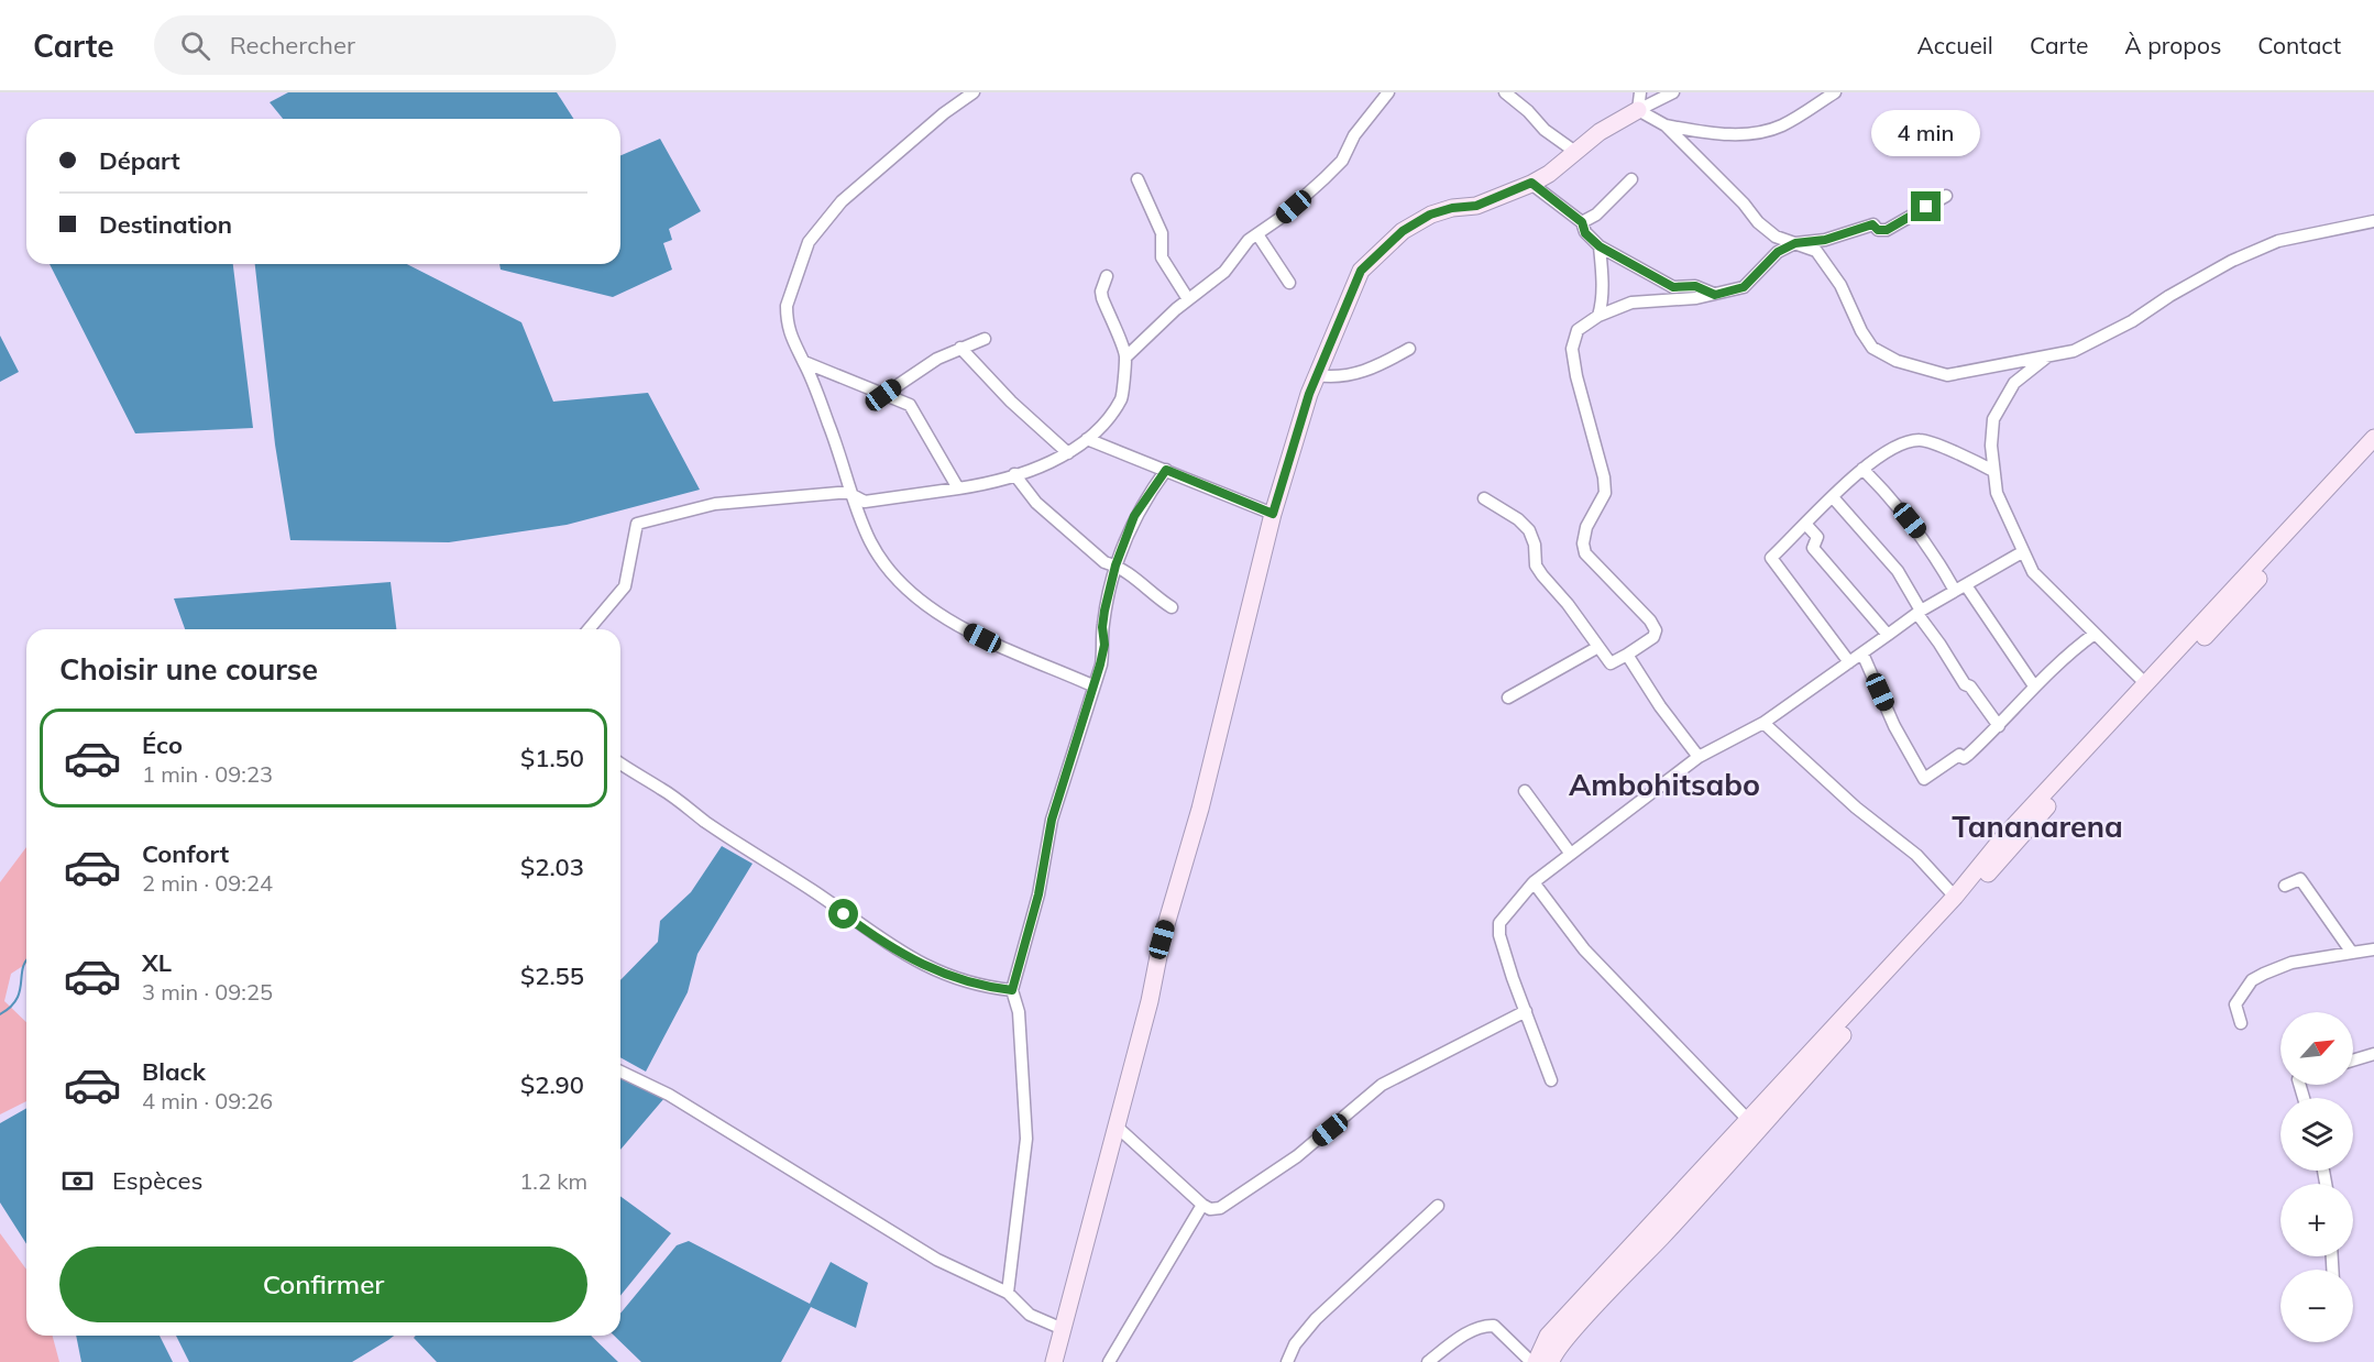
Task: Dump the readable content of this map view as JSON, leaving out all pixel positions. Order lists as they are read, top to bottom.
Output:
{
  "districts": ["Ambohitsabo", "Tananarena"],
  "north": "top right",
  "page": {
    "header": "Carte",
    "search": "Rechercher",
    "nav": [
      "Accueil",
      "Carte",
      "À propos",
      "Contact"
    ],
    "bubble": "4 min",
    "banner": ["Départ", "Destination"],
    "heading": "Choisir une course",
    "list": [
      {
        "name": "Éco",
        "note": "1 min · 09:23",
        "value": "$1.50"
      },
      {
        "name": "Confort",
        "note": "2 min · 09:24",
        "value": "$2.03"
      },
      {
        "name": "XL",
        "note": "3 min · 09:25",
        "value": "$2.55"
      },
      {
        "name": "Black",
        "note": "4 min · 09:26",
        "value": "$2.90"
      }
    ],
    "map_buttons": ["+", "−"],
    "pay": ["Espèces", "1.2 km"],
    "buttons": "Confirmer"
  }
}
